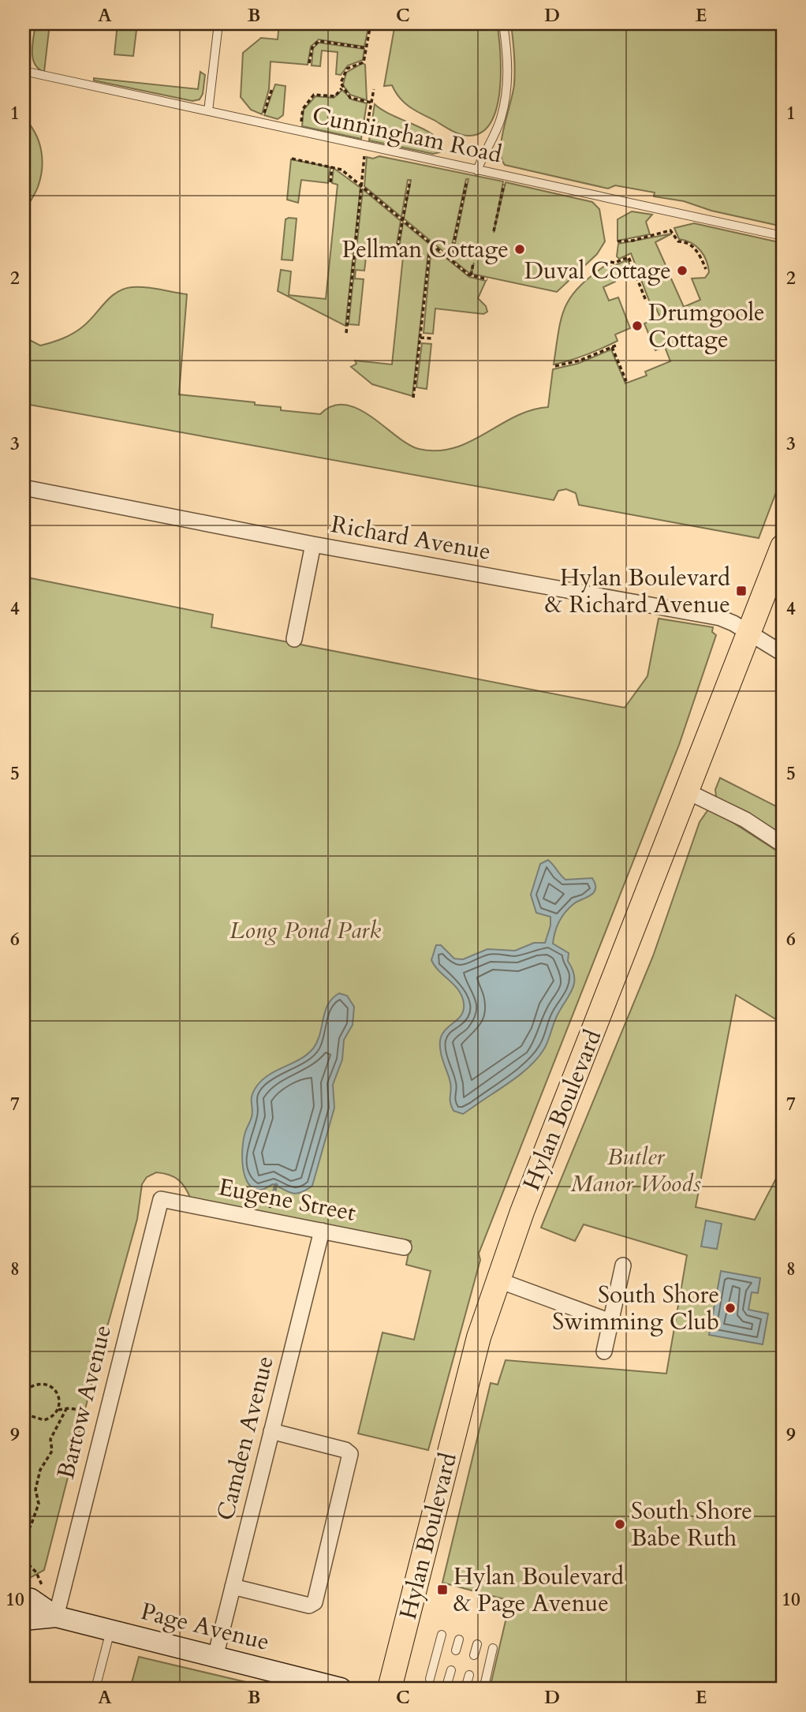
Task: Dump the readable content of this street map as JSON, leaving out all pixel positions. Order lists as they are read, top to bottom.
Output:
{
  "streets": {
    "main road": ["Hylan Boulevard"],
    "street": [
      "Richard Avenue",
      "Eugene Street",
      "Bartow Avenue",
      "Camden Avenue",
      "Page Avenue"
    ],
    "lane": ["Cunningham Road"]
  },
  "crossings": [
    ["Richard Avenue", "Hylan Boulevard"],
    ["Eugene Street", "Bartow Avenue"],
    ["Eugene Street", "Camden Avenue"],
    ["Bartow Avenue", "Page Avenue"],
    ["Camden Avenue", "Page Avenue"]
  ],
  "parks": ["Long Pond Park", "Butler Manor Woods"],
  "places": {
    "other": [
      "Pellman Cottage",
      "Duval Cottage",
      "Drumgoole Cottage",
      "South Shore Swimming Club",
      "South Shore Babe Ruth"
    ],
    "transit": ["Hylan Boulevard & Richard Avenue", "Hylan Boulevard & Page Avenue"]
  },
  "grid": {
    "columns": [
      "A",
      "B",
      "C",
      "D",
      "E"
    ],
    "rows": [
      "1",
      "2",
      "3",
      "4",
      "5",
      "6",
      "7",
      "8",
      "9",
      "10"
    ]
  }
}
